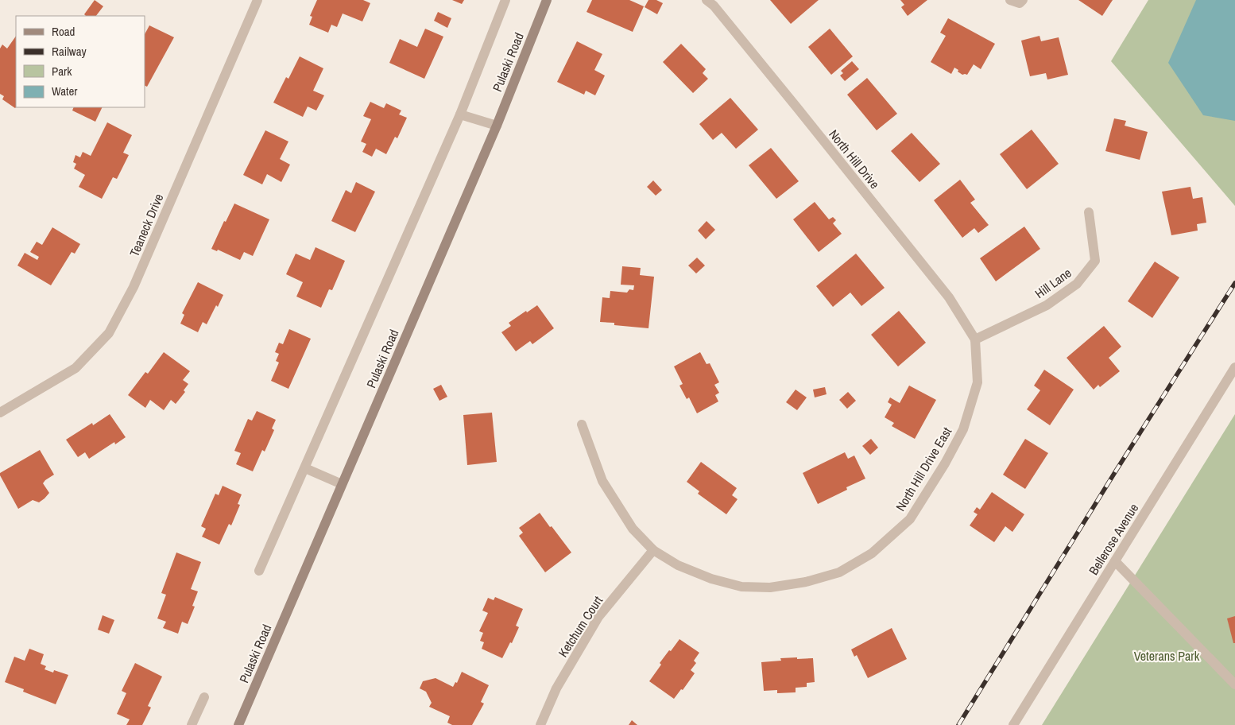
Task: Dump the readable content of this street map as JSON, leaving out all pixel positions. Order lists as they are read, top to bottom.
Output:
{
  "streets": {
    "main road": ["Pulaski Road"],
    "street": [
      "North Hill Drive",
      "Teaneck Drive",
      "Hill Lane",
      "North Hill Drive East",
      "Bellerose Avenue",
      "Ketchum Court"
    ]
  },
  "crossings": [
    ["North Hill Drive", "Hill Lane"],
    ["North Hill Drive", "North Hill Drive East"],
    ["Hill Lane", "North Hill Drive East"],
    ["North Hill Drive East", "Ketchum Court"]
  ],
  "parks": ["Veterans Park"],
  "legend": [
    "Road",
    "Railway",
    "Park",
    "Water"
  ]
}
